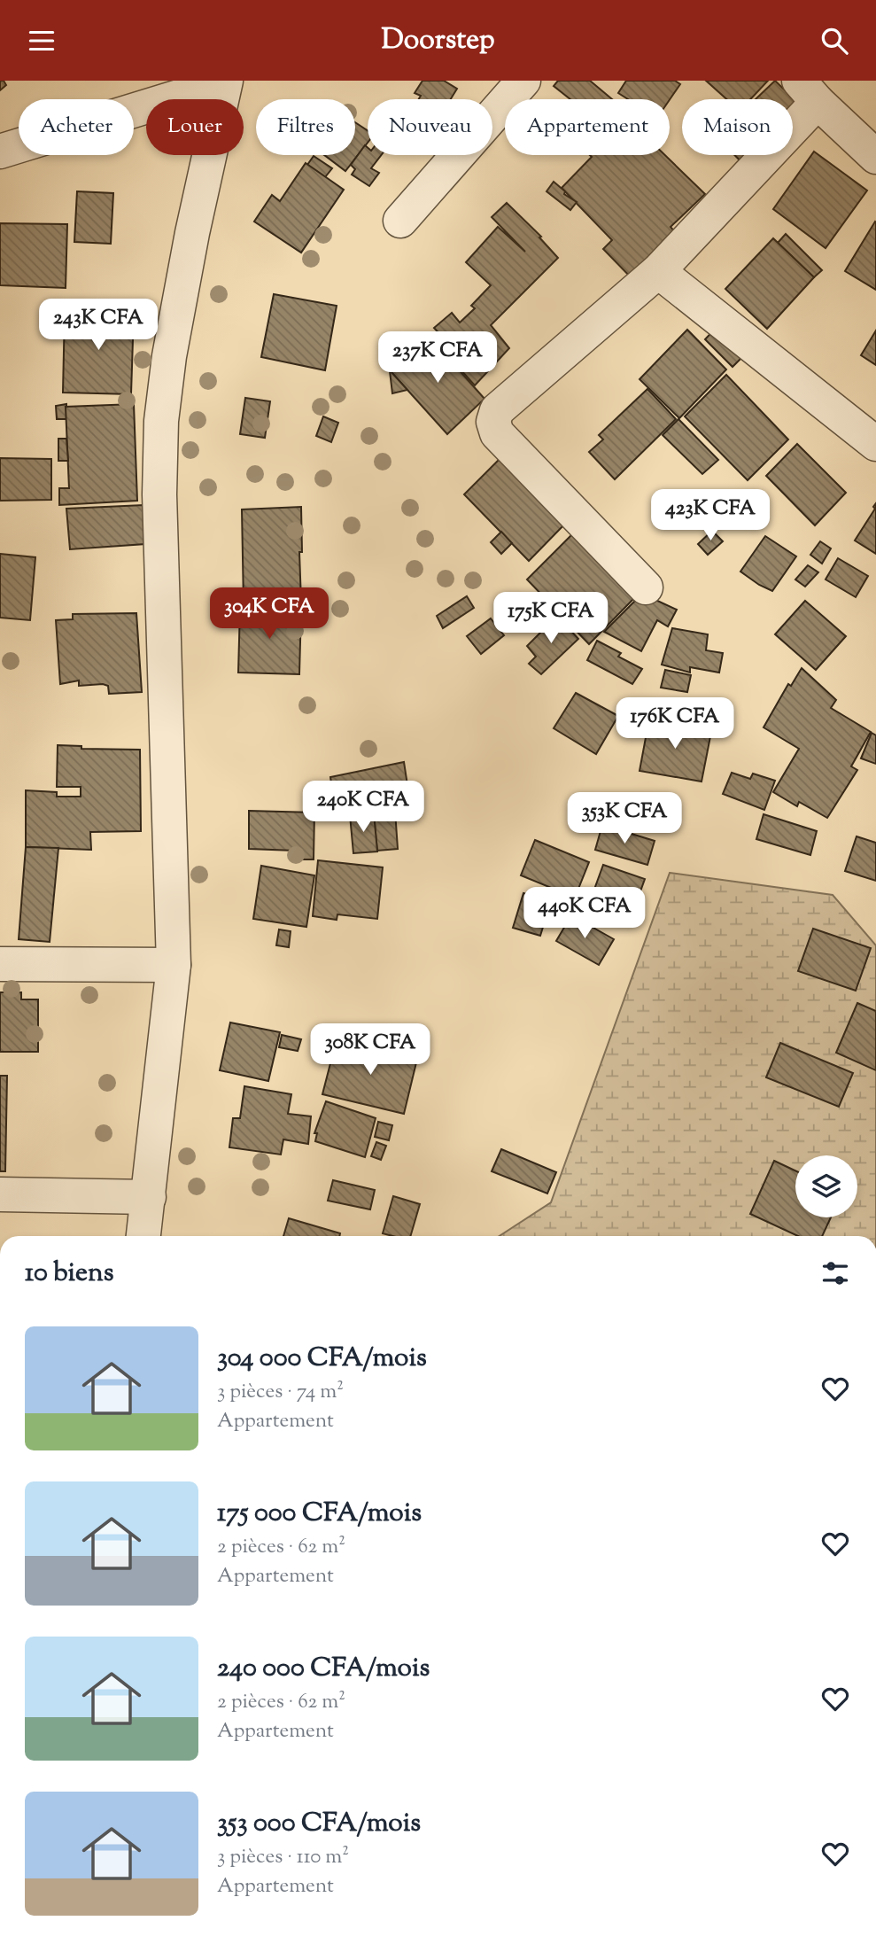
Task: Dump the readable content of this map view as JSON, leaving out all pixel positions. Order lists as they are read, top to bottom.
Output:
{
  "page": {
    "header": "Doorstep",
    "chip": [
      "Acheter",
      "Louer",
      "Filtres",
      "Nouveau",
      "Appartement",
      "Maison"
    ],
    "price": [
      "243K CFA",
      "237K CFA",
      "423K CFA",
      "304K CFA",
      "175K CFA",
      "176K CFA",
      "240K CFA",
      "353K CFA",
      "440K CFA",
      "308K CFA"
    ],
    "heading": "10 biens",
    "list": [
      {
        "name": "304 000 CFA/mois",
        "note": "3 pièces · 74 m² · Appartement"
      },
      {
        "name": "175 000 CFA/mois",
        "note": "2 pièces · 62 m² · Appartement"
      },
      {
        "name": "240 000 CFA/mois",
        "note": "2 pièces · 62 m² · Appartement"
      },
      {
        "name": "353 000 CFA/mois",
        "note": "3 pièces · 110 m² · Appartement"
      }
    ]
  }
}
